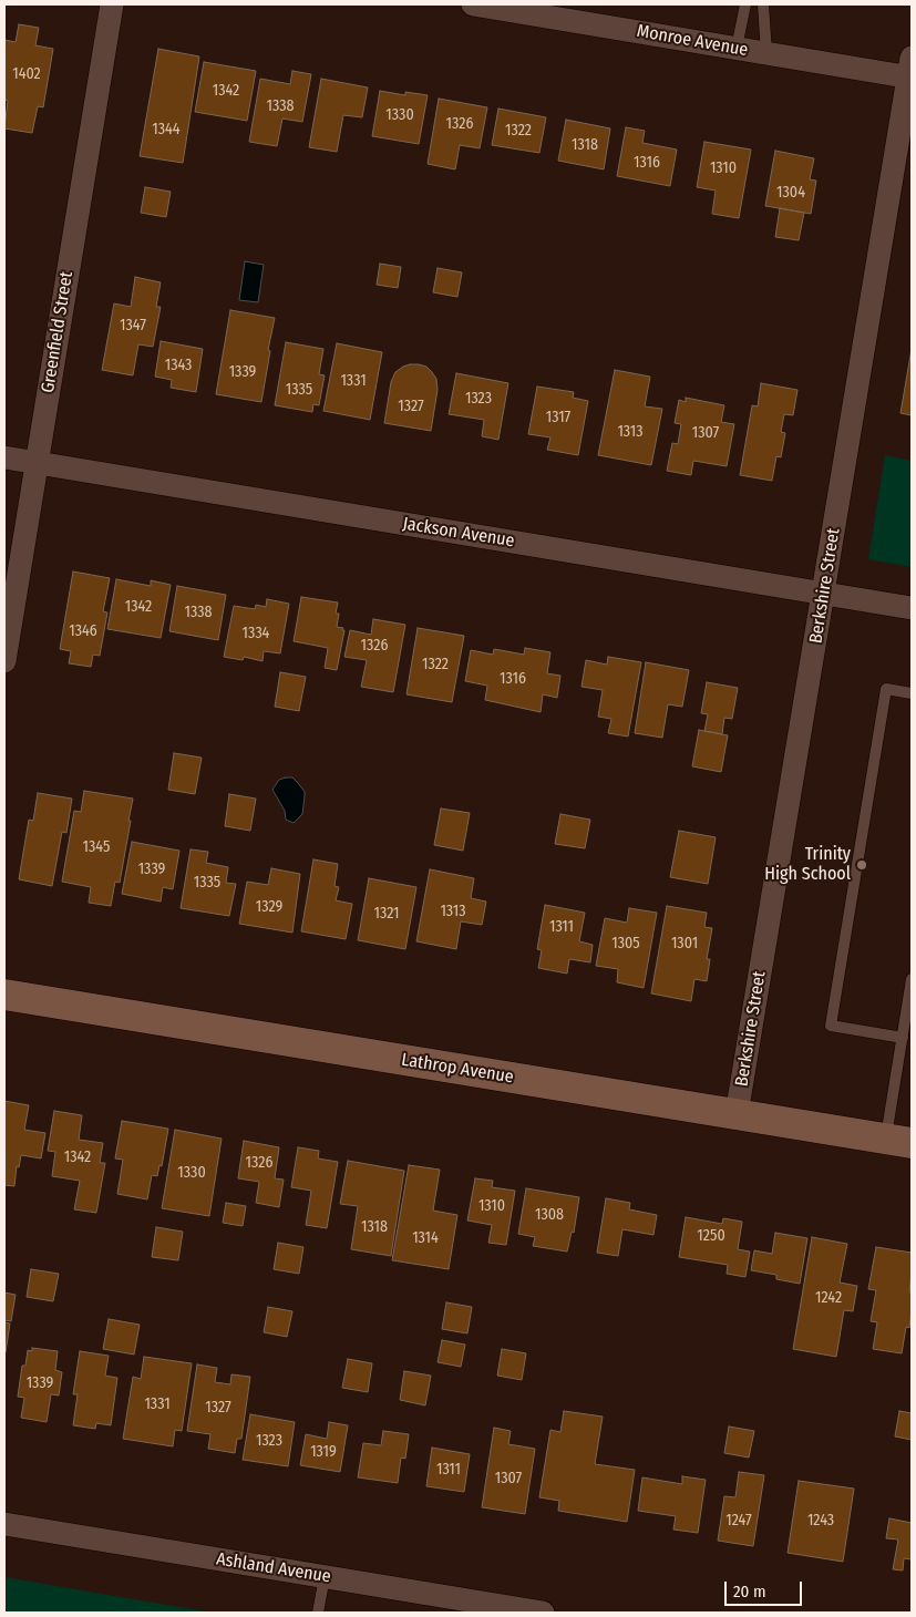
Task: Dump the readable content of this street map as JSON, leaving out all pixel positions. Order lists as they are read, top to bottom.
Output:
{
  "streets": {
    "street": [
      "Monroe Avenue",
      "Greenfield Street",
      "Jackson Avenue",
      "Berkshire Street",
      "Lathrop Avenue",
      "Ashland Avenue"
    ]
  },
  "crossings": [
    ["Monroe Avenue", "Berkshire Street"],
    ["Greenfield Street", "Jackson Avenue"],
    ["Jackson Avenue", "Berkshire Street"],
    ["Berkshire Street", "Lathrop Avenue"]
  ],
  "places": ["Trinity High School"],
  "house_numbers": [
    "1402",
    "1342",
    "1338",
    "1330",
    "1326",
    "1344",
    "1322",
    "1318",
    "1316",
    "1310",
    "1304",
    "1347",
    "1343",
    "1339",
    "1331",
    "1335",
    "1323",
    "1327",
    "1317",
    "1313",
    "1307",
    "1342",
    "1338",
    "1346",
    "1334",
    "1326",
    "1322",
    "1316",
    "1345",
    "1339",
    "1335",
    "1329",
    "1313",
    "1321",
    "1311",
    "1305",
    "1301",
    "1342",
    "1326",
    "1330",
    "1310",
    "1308",
    "1318",
    "1250",
    "1314",
    "1242",
    "1339",
    "1331",
    "1327",
    "1323",
    "1319",
    "1311",
    "1307",
    "1247",
    "1243"
  ],
  "scale_bar": "20 m"
}
